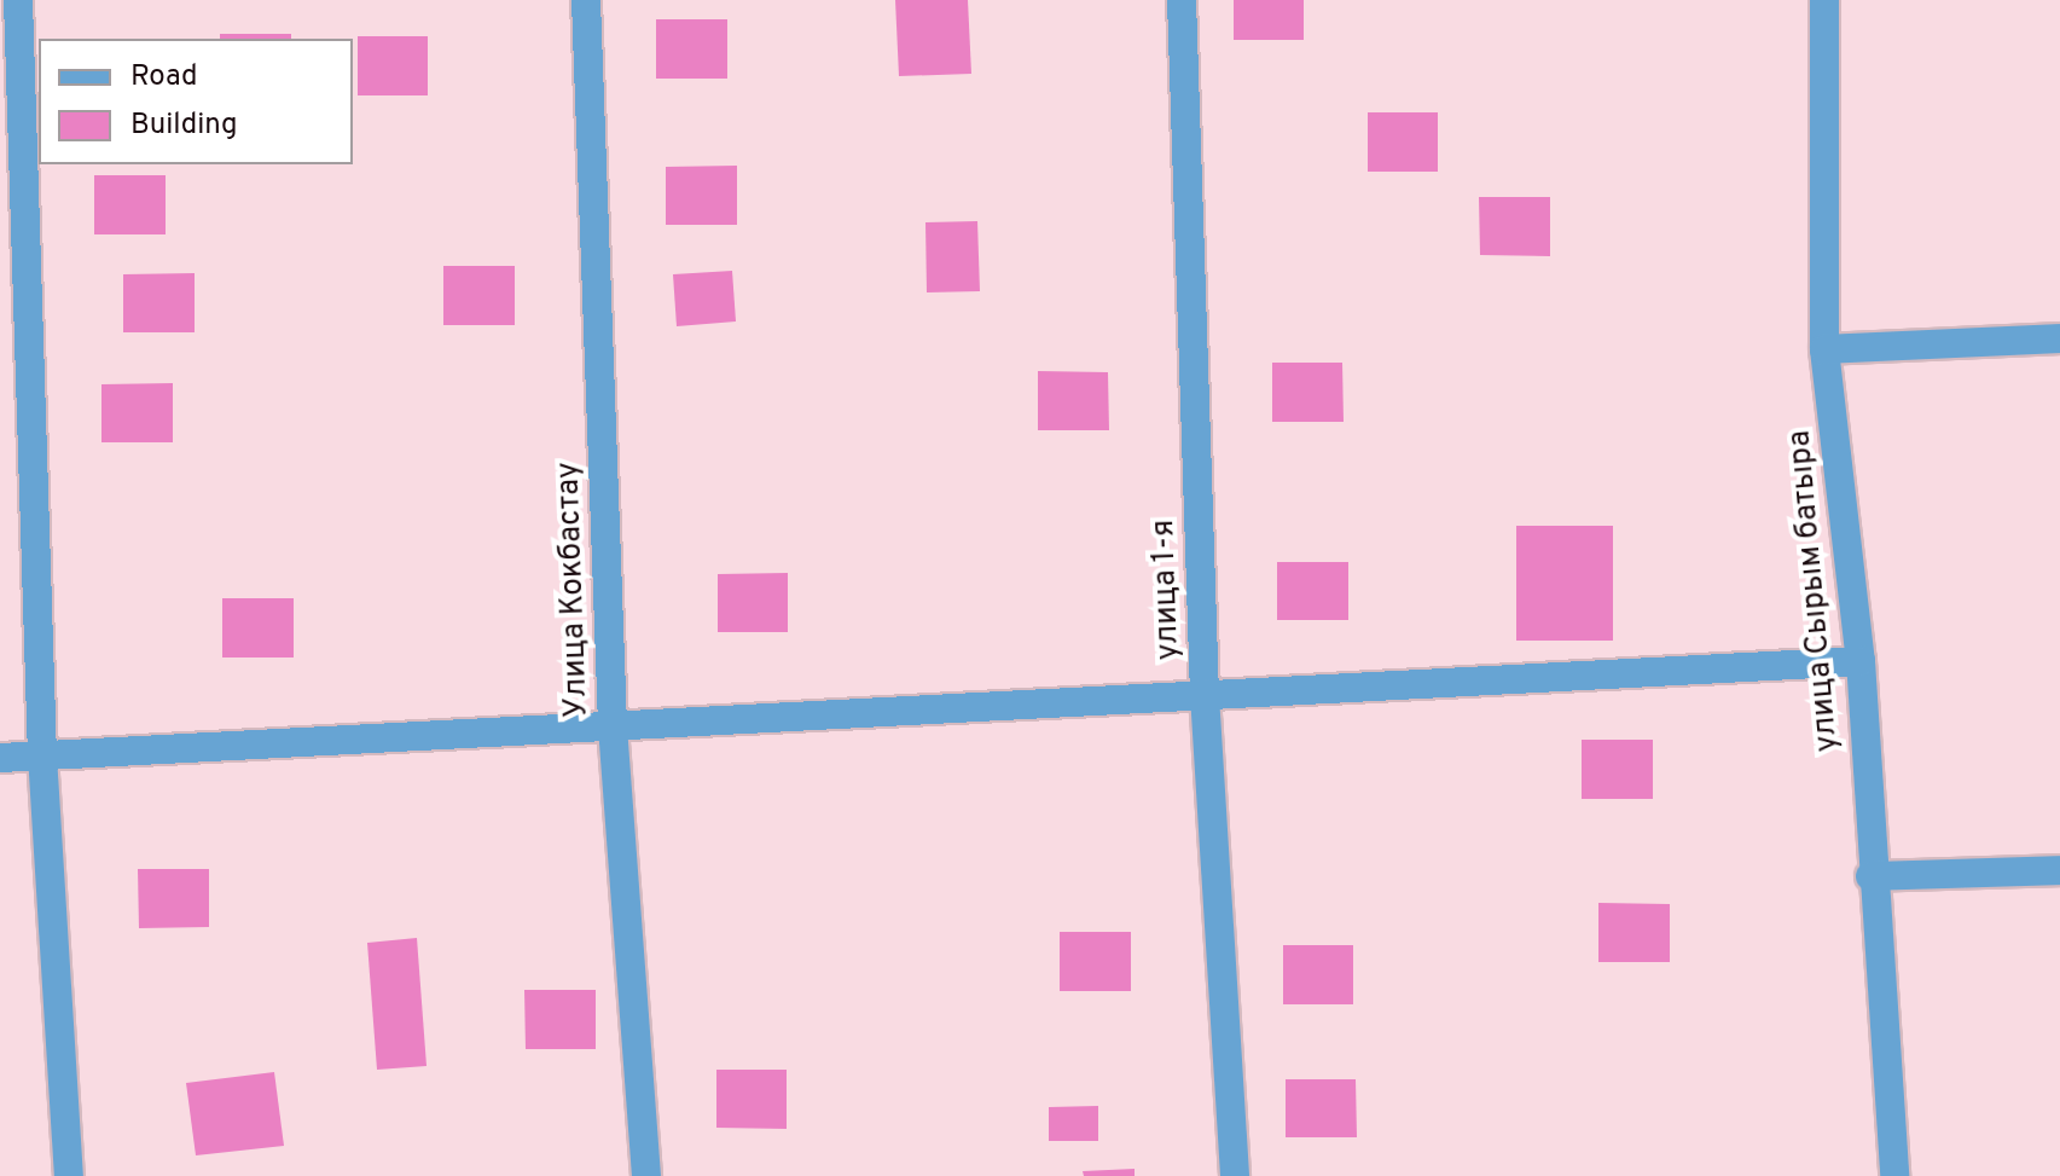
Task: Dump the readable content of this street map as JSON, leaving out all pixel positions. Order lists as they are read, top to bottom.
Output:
{
  "streets": {
    "street": ["Улица Кокбастау", "улица 1-я", "улица Сырым батыра"]
  },
  "legend": ["Road", "Building"]
}
